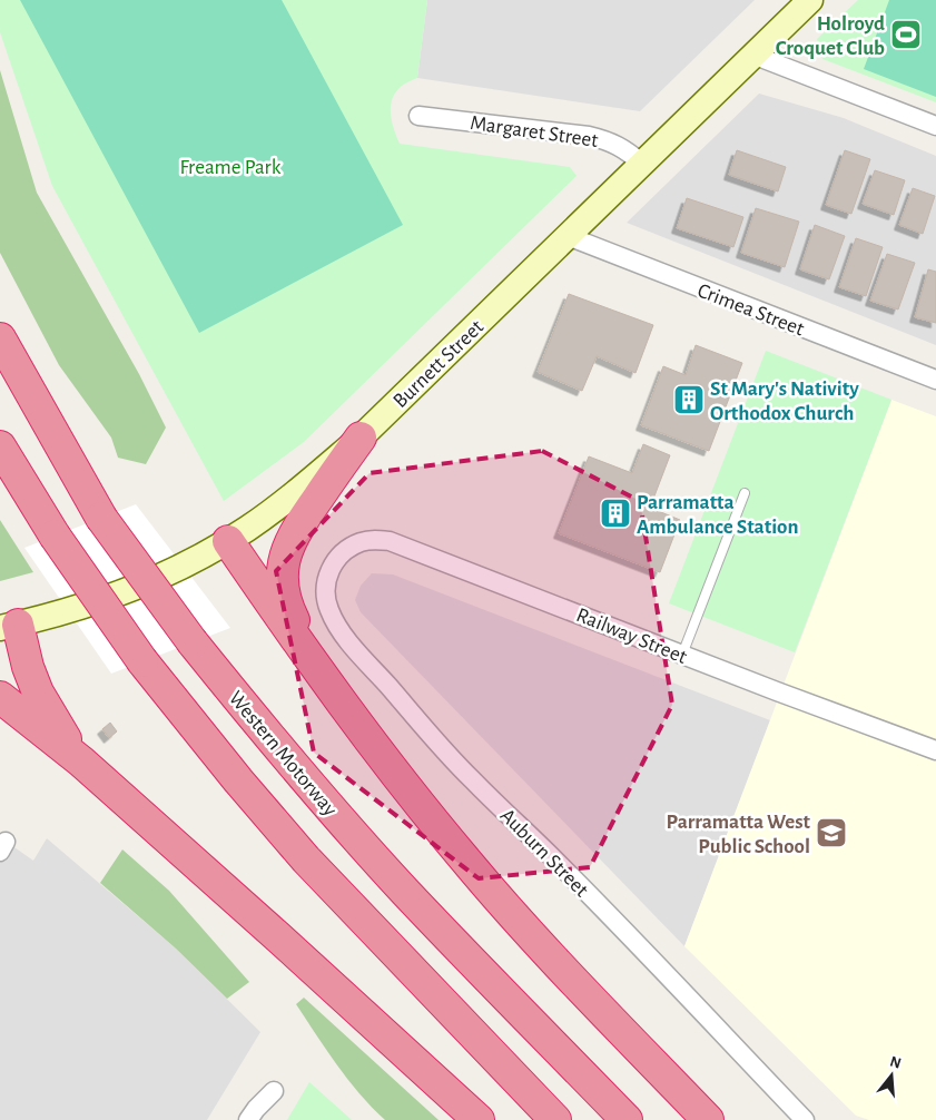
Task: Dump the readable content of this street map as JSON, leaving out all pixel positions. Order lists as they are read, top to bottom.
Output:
{
  "streets": {
    "highway": ["Western Motorway"],
    "main road": ["Burnett Street"],
    "street": [
      "Margaret Street",
      "Crimea Street",
      "Railway Street",
      "Auburn Street"
    ]
  },
  "crossings": [
    ["Margaret Street", "Burnett Street"],
    ["Crimea Street", "Burnett Street"],
    ["Railway Street", "Auburn Street"]
  ],
  "parks": ["Freame Park"],
  "places": {
    "sports": ["Holroyd Croquet Club"],
    "building": ["St Mary's Nativity Orthodox Church", "Parramatta Ambulance Station"],
    "school or university": ["Parramatta West Public School"]
  },
  "north": "top"
}
